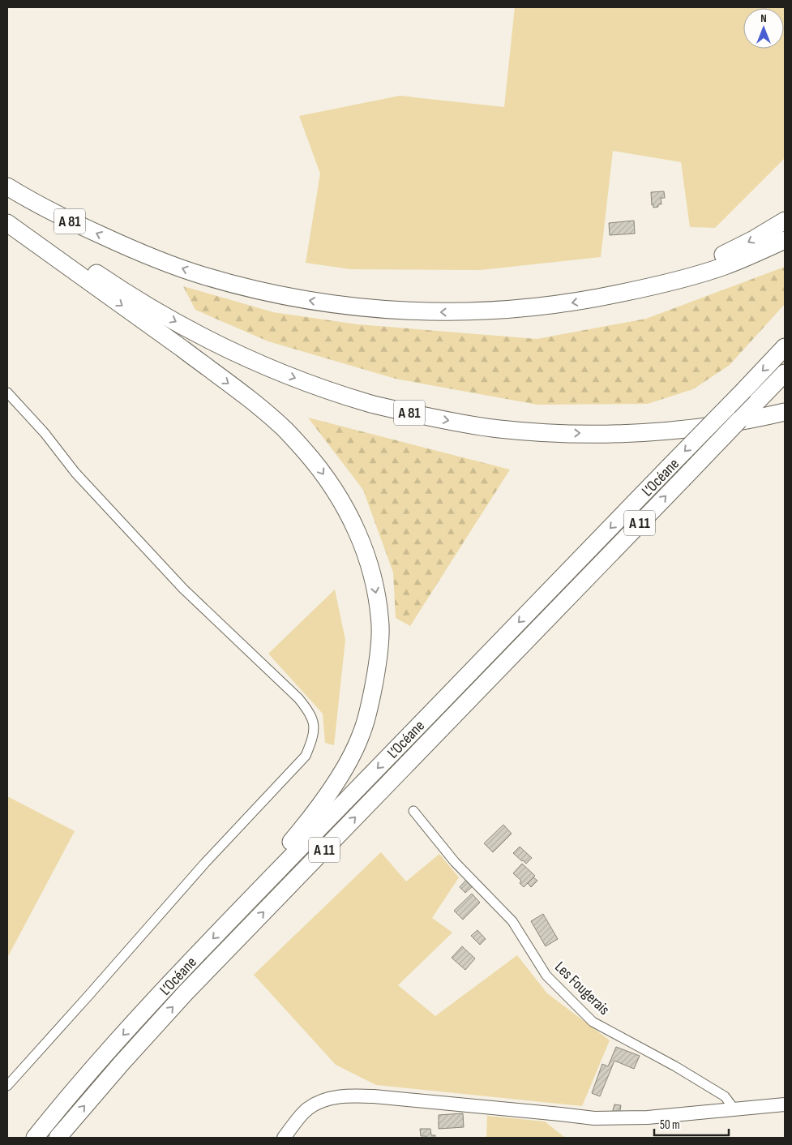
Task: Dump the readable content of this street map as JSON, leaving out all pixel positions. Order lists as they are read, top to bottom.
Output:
{
  "streets": {
    "highway": ["A 81", "L’Océane", "A 11"],
    "street": ["Les Fougerais"]
  },
  "scale_bar": "50 m",
  "north": "top"
}
